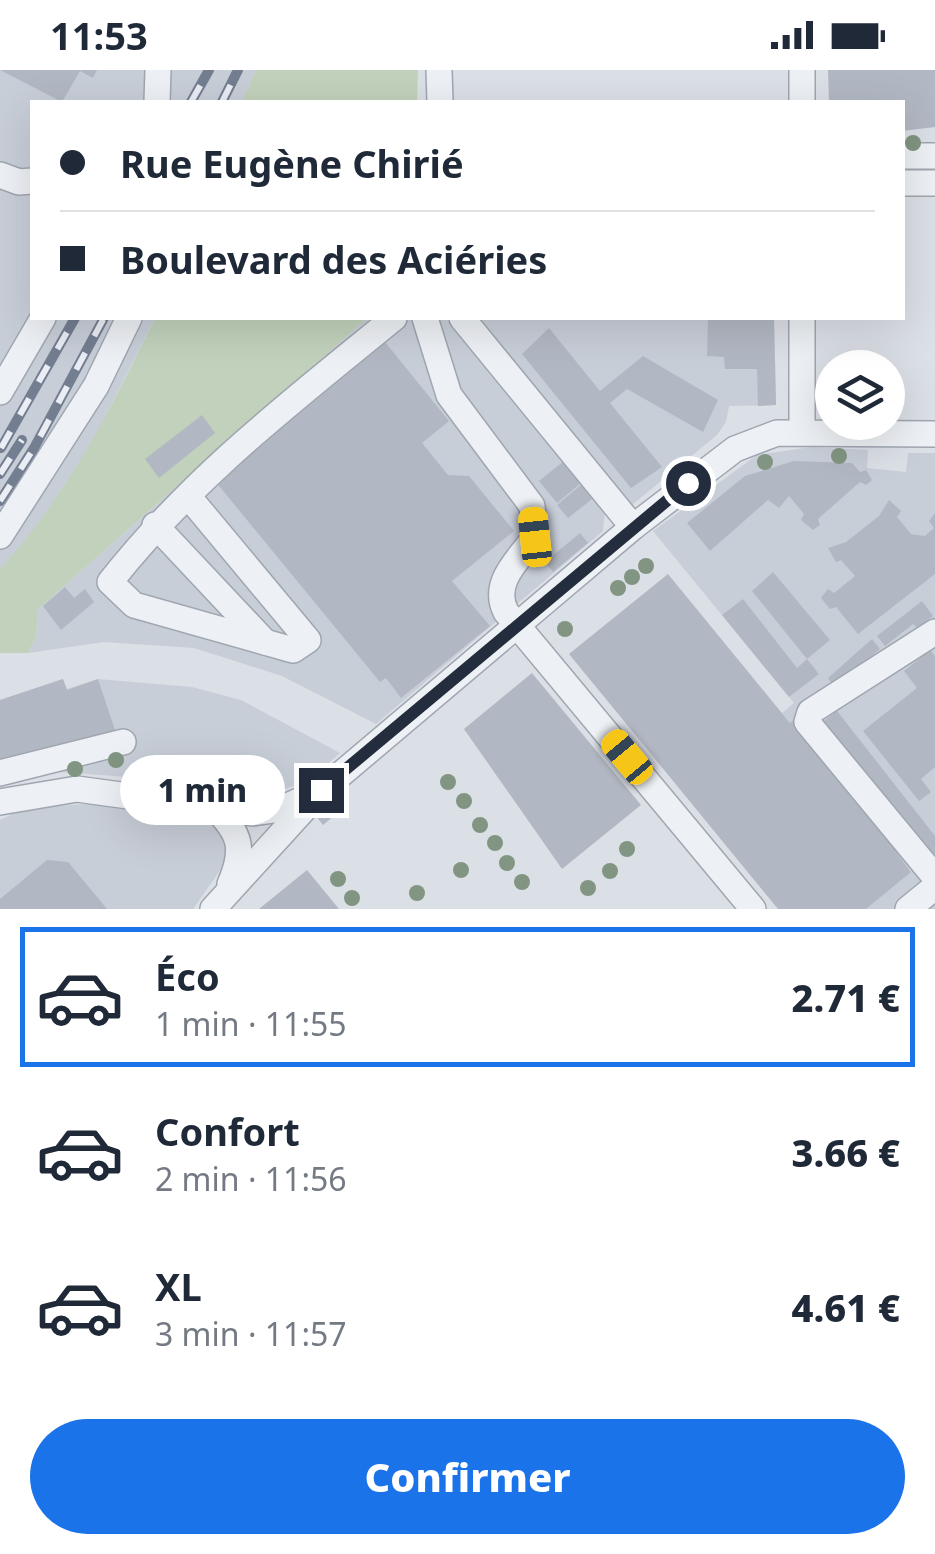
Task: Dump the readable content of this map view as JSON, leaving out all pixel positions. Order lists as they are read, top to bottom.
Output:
{
  "page": {
    "status": "11:53",
    "banner": ["Rue Eugène Chirié", "Boulevard des Aciéries"],
    "bubble": "1 min",
    "list": [
      {
        "name": "Éco",
        "note": "1 min · 11:55",
        "value": "2.71 €"
      },
      {
        "name": "Confort",
        "note": "2 min · 11:56",
        "value": "3.66 €"
      },
      {
        "name": "XL",
        "note": "3 min · 11:57",
        "value": "4.61 €"
      }
    ],
    "buttons": "Confirmer"
  }
}
